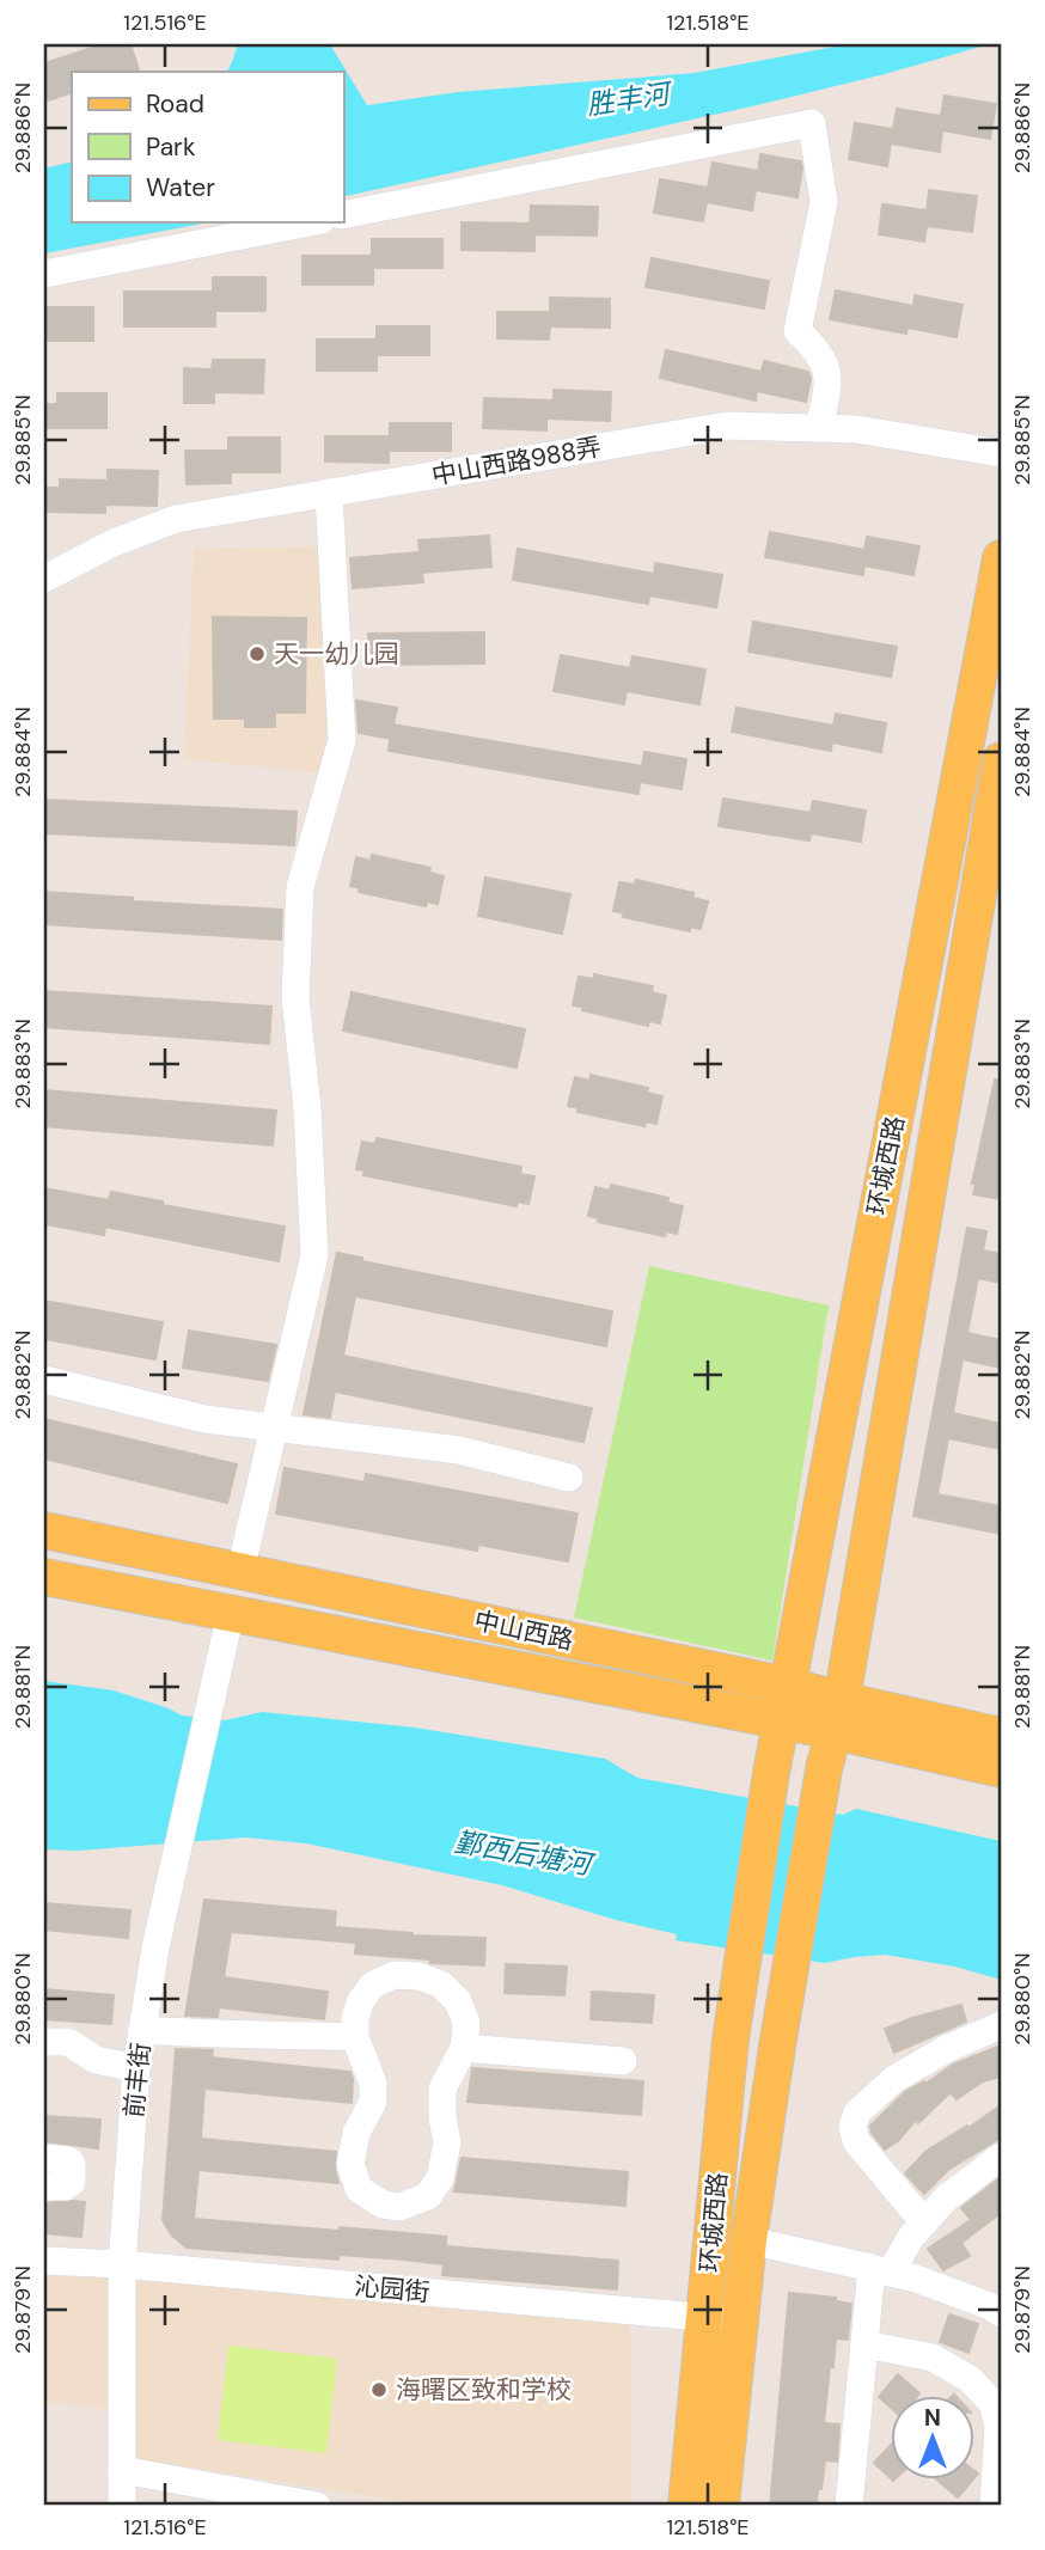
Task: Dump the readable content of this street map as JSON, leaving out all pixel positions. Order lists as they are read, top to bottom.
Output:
{
  "streets": {
    "main road": ["环城西路", "中山西路"],
    "street": ["中山西路988弄", "前丰街", "沁园街"]
  },
  "crossings": [
    ["环城西路", "中山西路"],
    ["环城西路", "沁园街"],
    ["中山西路", "前丰街"],
    ["前丰街", "沁园街"]
  ],
  "water": ["胜丰河", "鄞西后塘河"],
  "places": ["天一幼儿园", "海曙区致和学校"],
  "legend": ["Road", "Park", "Water"],
  "north": "top",
  "coordinates": [
    "121.516°E",
    "121.518°E",
    "29.886°N",
    "29.885°N",
    "29.884°N",
    "29.883°N",
    "29.882°N",
    "29.881°N",
    "29.880°N",
    "29.879°N"
  ]
}
